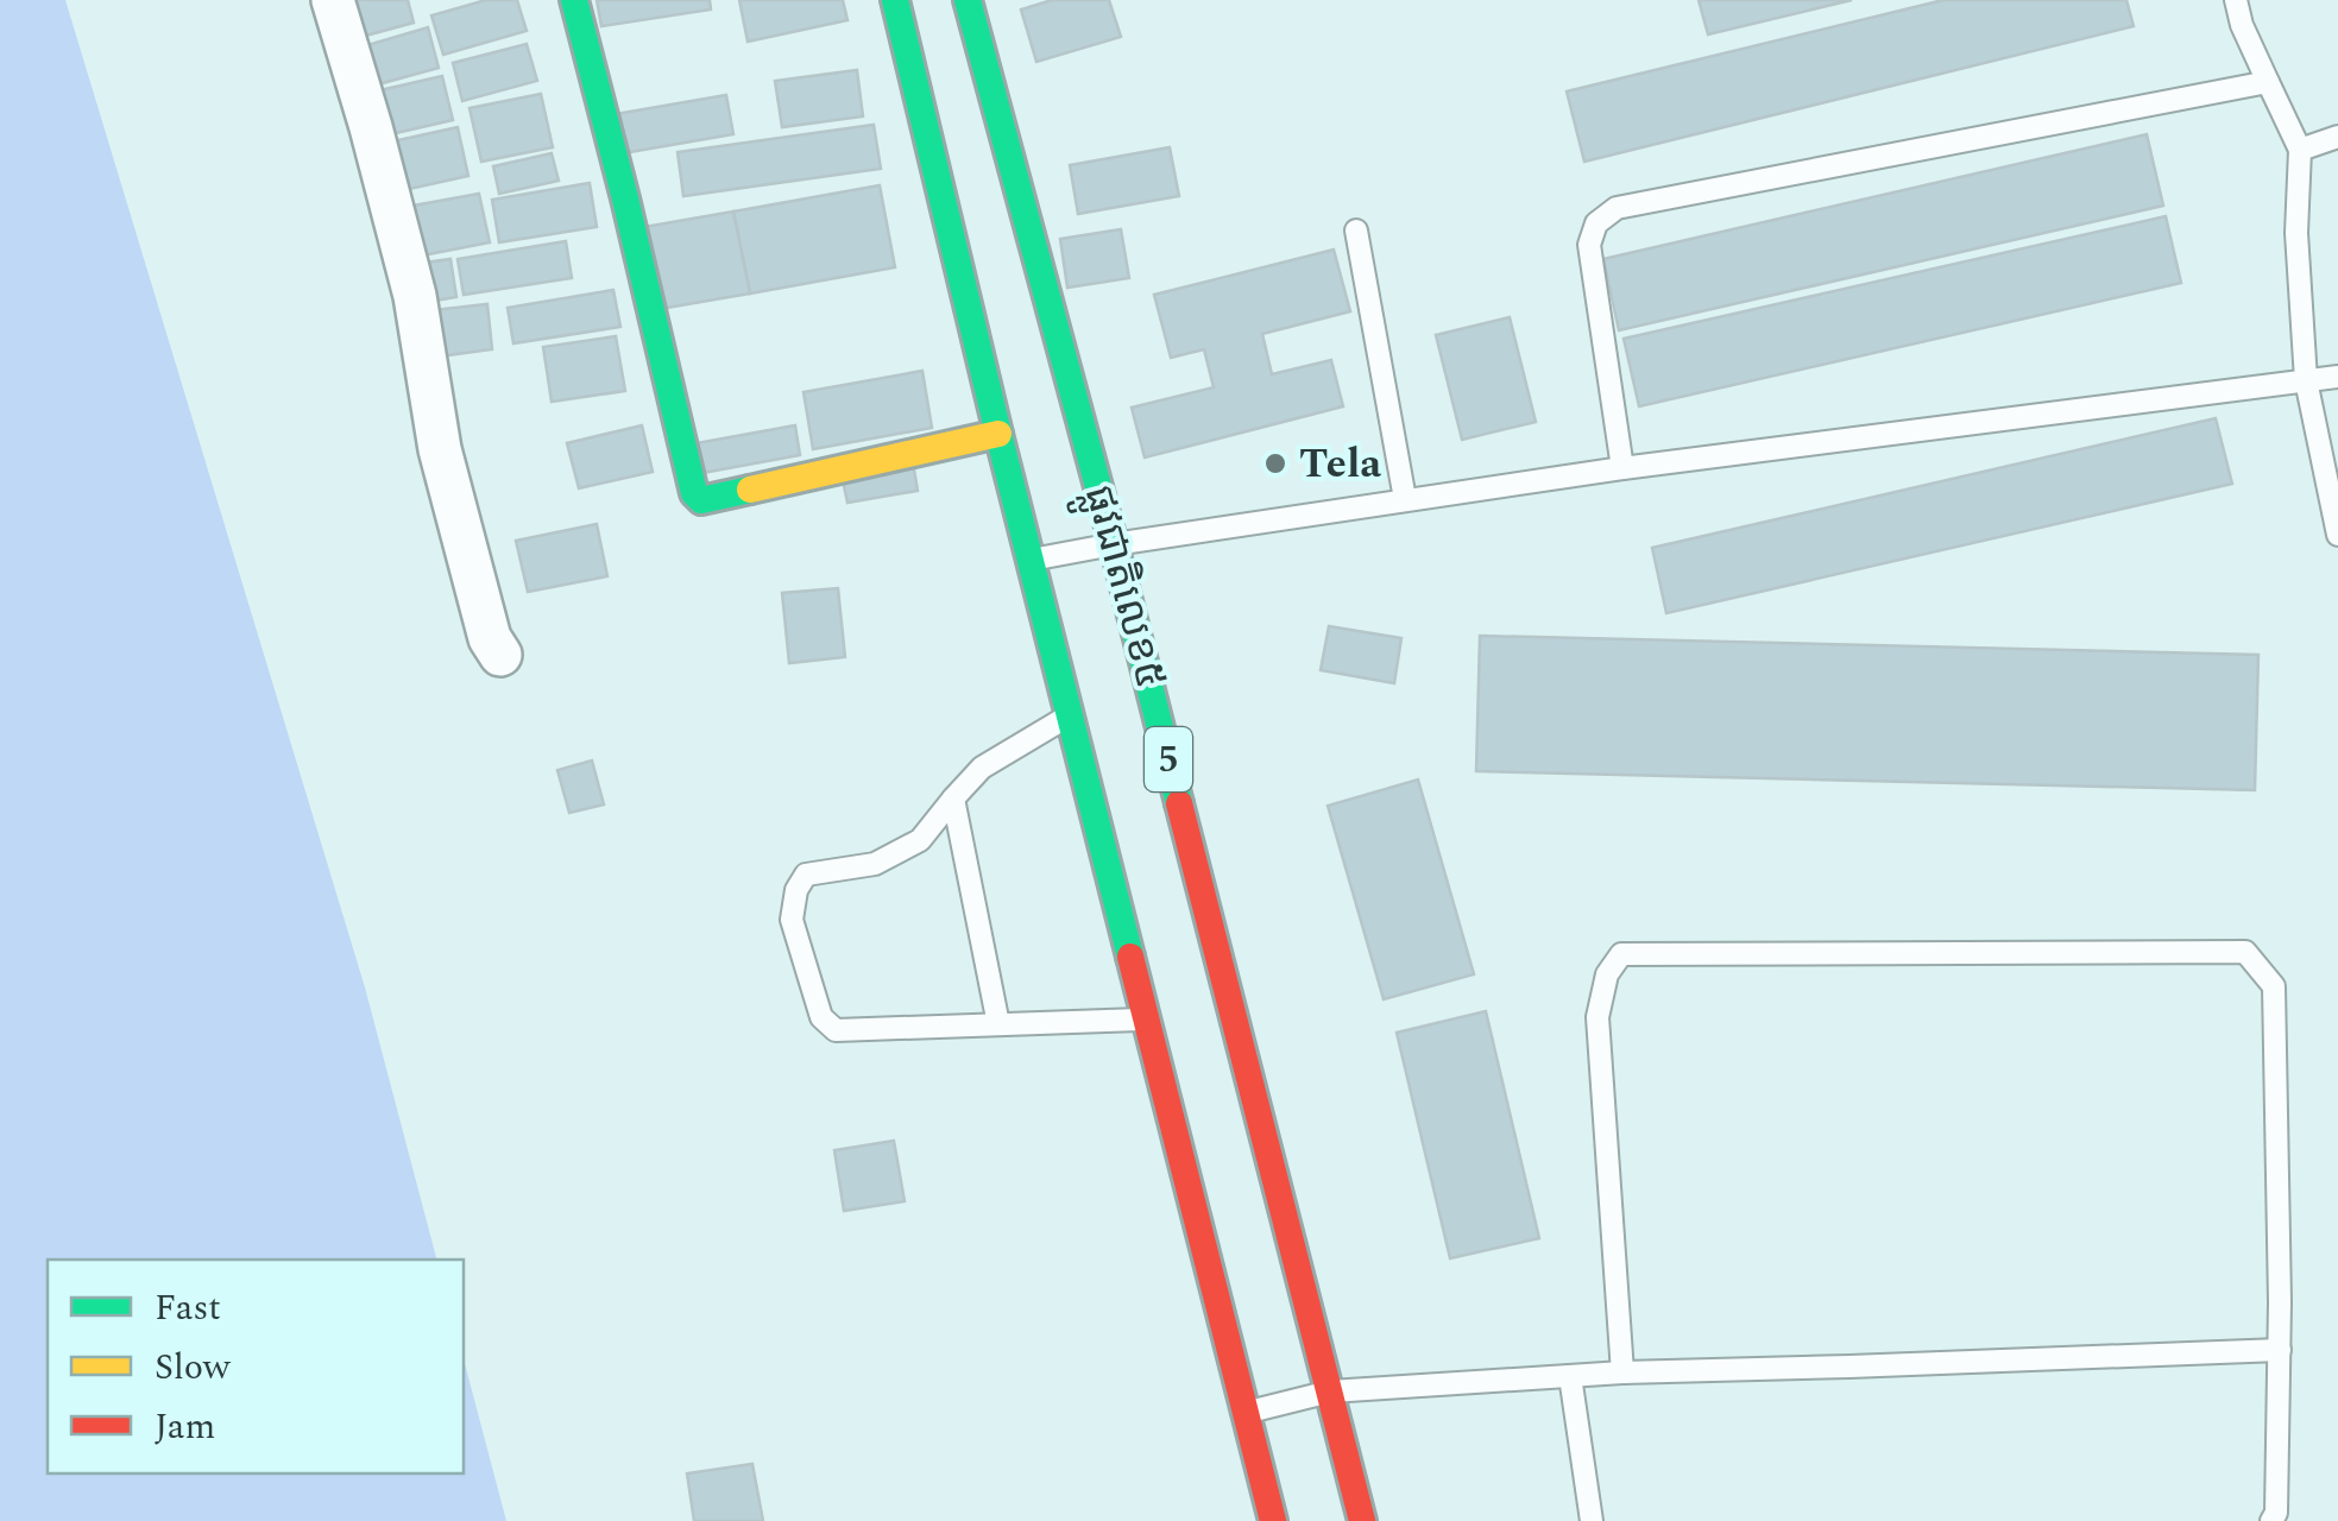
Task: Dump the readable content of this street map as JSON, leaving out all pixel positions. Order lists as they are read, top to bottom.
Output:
{
  "streets": {
    "main road": ["ផ្លូវជាតិលេខ៥", "5"]
  },
  "places": ["Tela"],
  "legend": ["Fast", "Slow", "Jam"]
}
